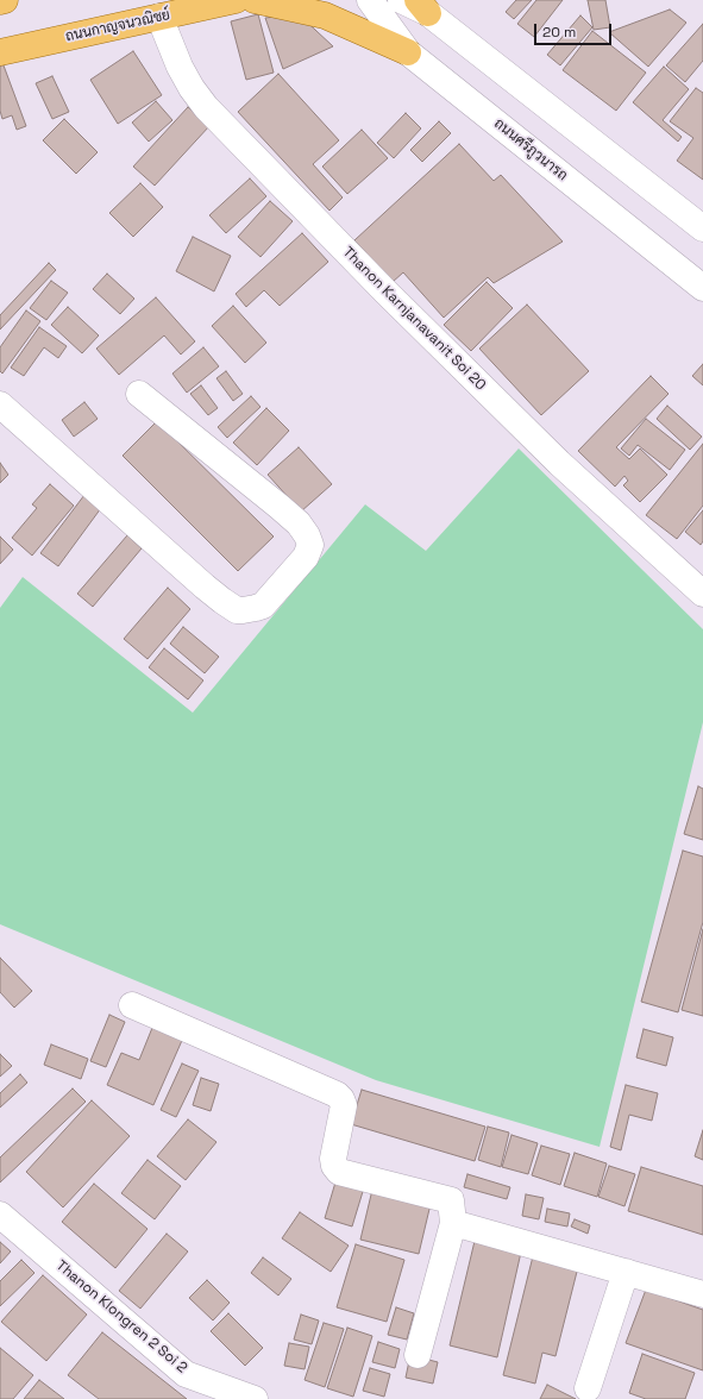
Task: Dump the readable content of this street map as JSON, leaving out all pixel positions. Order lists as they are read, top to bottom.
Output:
{
  "streets": {
    "main road": ["ถนนกาญจนวณิชย์"],
    "street": ["ถนนศรีภูวนารถ", "Thanon Karnjanavanit Soi 20", "Thanon Klongren 2 Soi 2"]
  },
  "crossings": [
    ["ถนนกาญจนวณิชย์", "Thanon Karnjanavanit Soi 20"]
  ],
  "scale_bar": "20 m"
}
